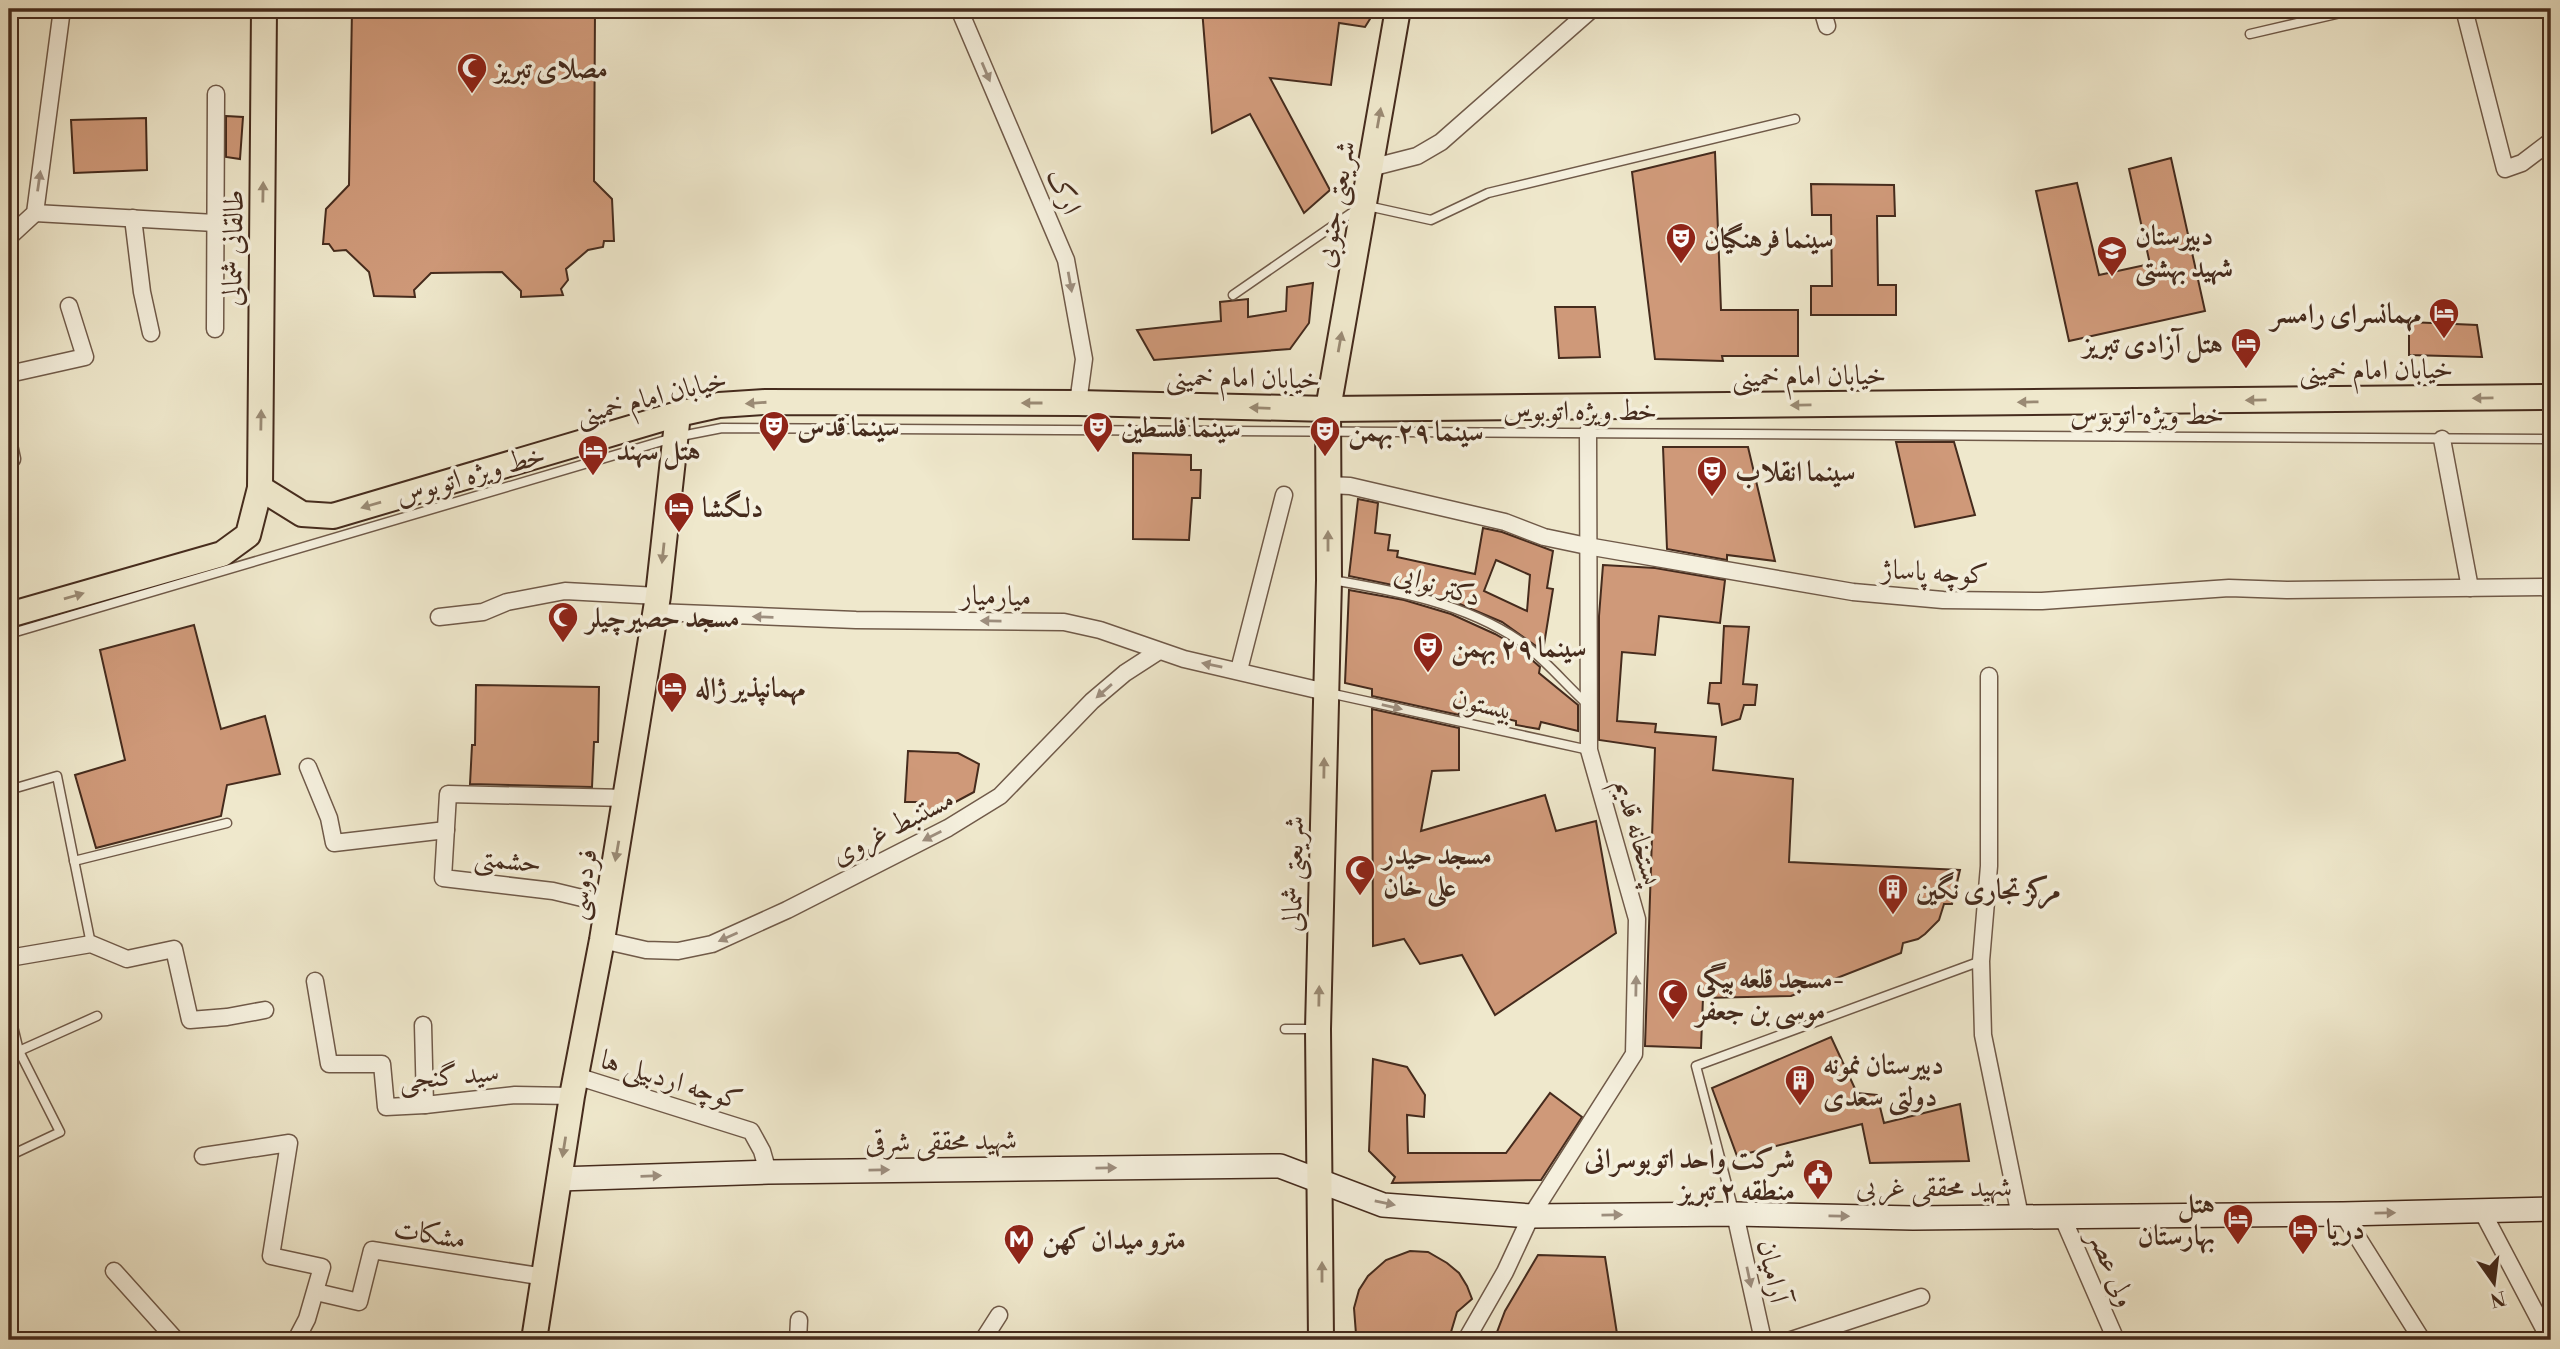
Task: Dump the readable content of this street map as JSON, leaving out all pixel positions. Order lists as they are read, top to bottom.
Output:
{
  "streets": {
    "main road": [
      "شریعتی جنوبی",
      "طالقانی شمالی",
      "خیابان امام خمینی",
      "شریعتی شمالی",
      "فردوسی"
    ],
    "street": [
      "ارک",
      "کوچه پاساژ",
      "میارمیار",
      "مستنبط غروی",
      "پستخانه قدیم",
      "حشمتی",
      "سید گنجی",
      "کوچه اردبیلی ها",
      "شهید محققی شرقی",
      "شهید محققی غربی",
      "مشکات",
      "ولی عصر",
      "آرامیان"
    ],
    "lane": ["خط ویژه اتوبوس", "دکتر نوایی", "بیستون"]
  },
  "crossings": [
    ["ارک", "خیابان امام خمینی"],
    ["شریعتی جنوبی", "خیابان امام خمینی"],
    ["شریعتی جنوبی", "خط ویژه اتوبوس"],
    ["شریعتی جنوبی", "شریعتی شمالی"],
    ["طالقانی شمالی", "خیابان امام خمینی"],
    ["خیابان امام خمینی", "خط ویژه اتوبوس"],
    ["خیابان امام خمینی", "شریعتی شمالی"],
    ["خیابان امام خمینی", "فردوسی"],
    ["خط ویژه اتوبوس", "پستخانه قدیم"],
    ["خط ویژه اتوبوس", "شریعتی شمالی"],
    ["خط ویژه اتوبوس", "فردوسی"],
    ["کوچه پاساژ", "پستخانه قدیم"],
    ["کوچه پاساژ", "شریعتی شمالی"],
    ["دکتر نوایی", "پستخانه قدیم"],
    ["دکتر نوایی", "شریعتی شمالی"],
    ["میارمیار", "بیستون"],
    ["میارمیار", "مستنبط غروی"],
    ["میارمیار", "شریعتی شمالی"],
    ["میارمیار", "فردوسی"],
    ["بیستون", "پستخانه قدیم"],
    ["بیستون", "شریعتی شمالی"],
    ["مستنبط غروی", "فردوسی"],
    ["پستخانه قدیم", "شهید محققی غربی"],
    ["حشمتی", "فردوسی"],
    ["شریعتی شمالی", "شهید محققی شرقی"],
    ["شریعتی شمالی", "شهید محققی غربی"],
    ["فردوسی", "سید گنجی"],
    ["فردوسی", "کوچه اردبیلی ها"],
    ["فردوسی", "شهید محققی شرقی"],
    ["فردوسی", "مشکات"],
    ["سید گنجی", "کوچه اردبیلی ها"],
    ["کوچه اردبیلی ها", "شهید محققی شرقی"],
    ["شهید محققی شرقی", "شهید محققی غربی"],
    ["شهید محققی غربی", "ولی عصر"],
    ["شهید محققی غربی", "آرامیان"]
  ],
  "one_way": [
    "ارک",
    "شریعتی جنوبی",
    "طالقانی شمالی",
    "خیابان امام خمینی",
    "میارمیار",
    "بیستون",
    "مستنبط غروی",
    "پستخانه قدیم",
    "شریعتی شمالی",
    "فردوسی",
    "شهید محققی شرقی",
    "شهید محققی غربی",
    "آرامیان"
  ],
  "places": {
    "mosque": [
      "مصلای تبریز",
      "مسجد حصیرچیلر",
      "مسجد حیدر علی خان",
      "مسجد قلعه بیگی- موسی بن جعفر"
    ],
    "theatre": [
      "سینما فرهنگیان",
      "سینما قدس",
      "سینما فلسطین",
      "سینما ٢٩ بهمن",
      "سینما انقلاب",
      "سینما ۲۹ بهمن"
    ],
    "school or university": ["دبیرستان شهید بهشتی"],
    "hotel": [
      "مهمانسرای رامسر",
      "هتل آزادی تبریز",
      "هتل سهند",
      "دلگشا",
      "مهمانپذیر ژاله",
      "هتل بهارستان",
      "دریا"
    ],
    "building": ["مرکز تجاری نگین", "دبیرستان نمونه دولتی سعدی"],
    "public building": ["شرکت واحد اتوبوسرانی منطقه ۲ تبریز"],
    "metro station": ["مترو میدان کهن"]
  },
  "north": "bottom"
}
